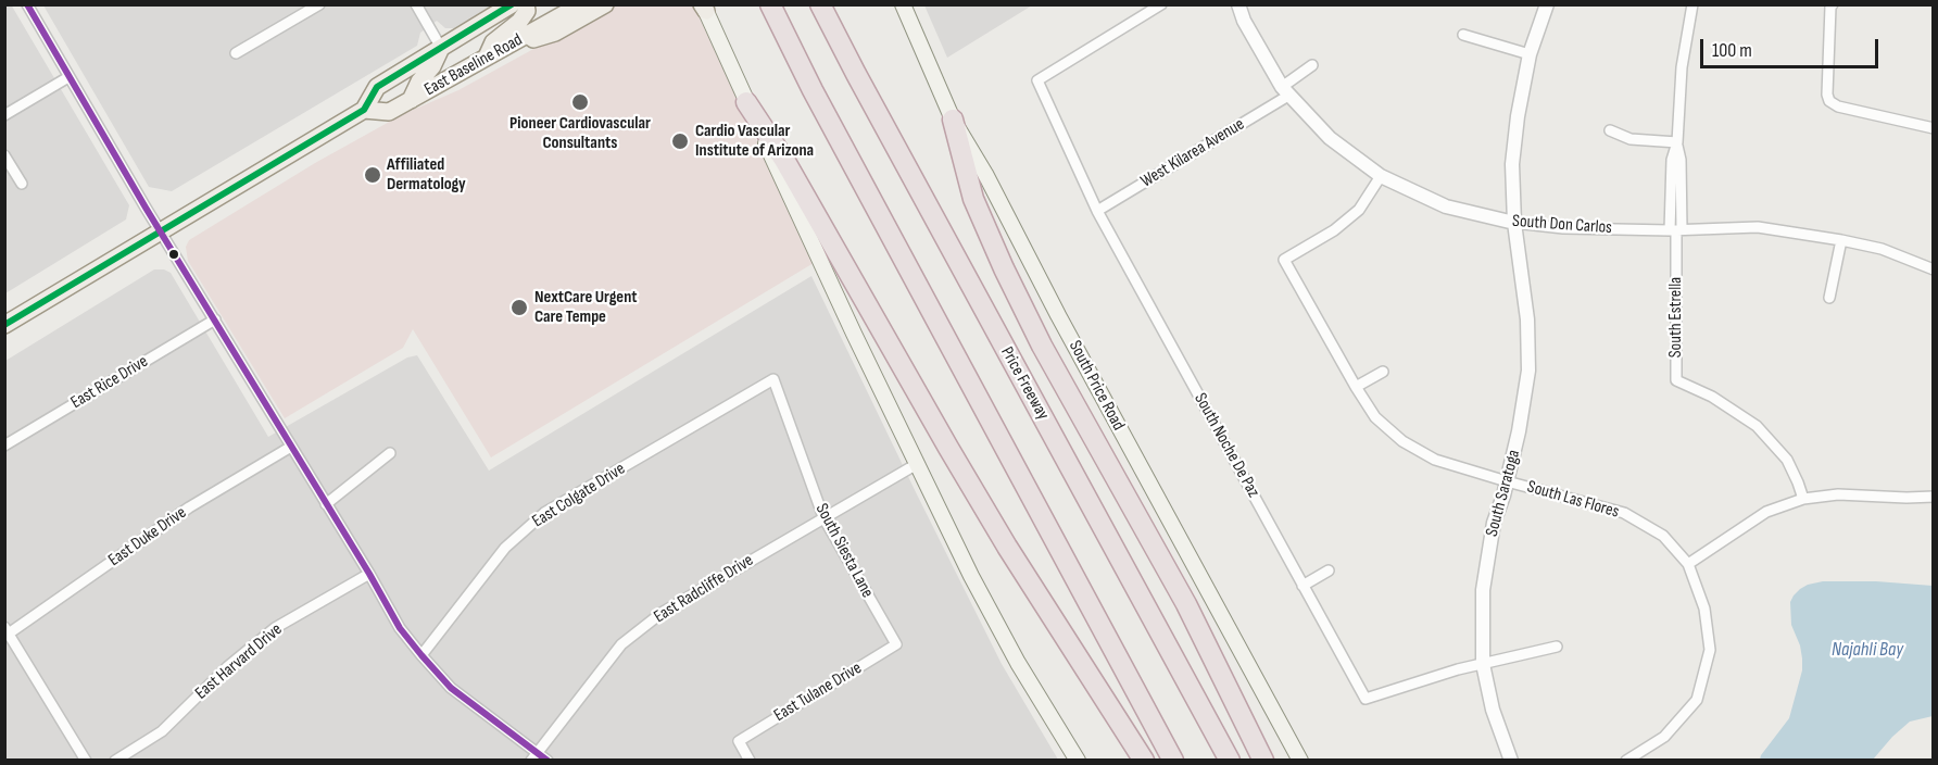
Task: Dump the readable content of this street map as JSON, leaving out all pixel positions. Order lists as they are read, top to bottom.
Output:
{
  "streets": {
    "highway": ["Price Freeway"],
    "main road": ["East Baseline Road", "South Price Road"],
    "street": [
      "West Kilarea Avenue",
      "South Don Carlos",
      "South Estrella",
      "East Rice Drive",
      "South Noche De Paz",
      "South Saratoga",
      "East Colgate Drive",
      "South Las Flores",
      "East Duke Drive",
      "South Siesta Lane",
      "East Radcliffe Drive",
      "East Harvard Drive",
      "East Tulane Drive"
    ]
  },
  "crossings": [
    ["West Kilarea Avenue", "South Don Carlos"],
    ["West Kilarea Avenue", "South Noche De Paz"],
    ["South Don Carlos", "South Estrella"],
    ["South Don Carlos", "South Saratoga"],
    ["South Don Carlos", "South Las Flores"],
    ["South Noche De Paz", "South Saratoga"],
    ["South Saratoga", "South Las Flores"],
    ["East Colgate Drive", "South Siesta Lane"],
    ["South Siesta Lane", "East Radcliffe Drive"],
    ["South Siesta Lane", "East Tulane Drive"]
  ],
  "water": ["Najahli Bay"],
  "places": [
    "Pioneer Cardiovascular Consultants",
    "Cardio Vascular Institute of Arizona",
    "Affiliated Dermatology",
    "NextCare Urgent Care Tempe"
  ],
  "scale_bar": "100 m"
}
